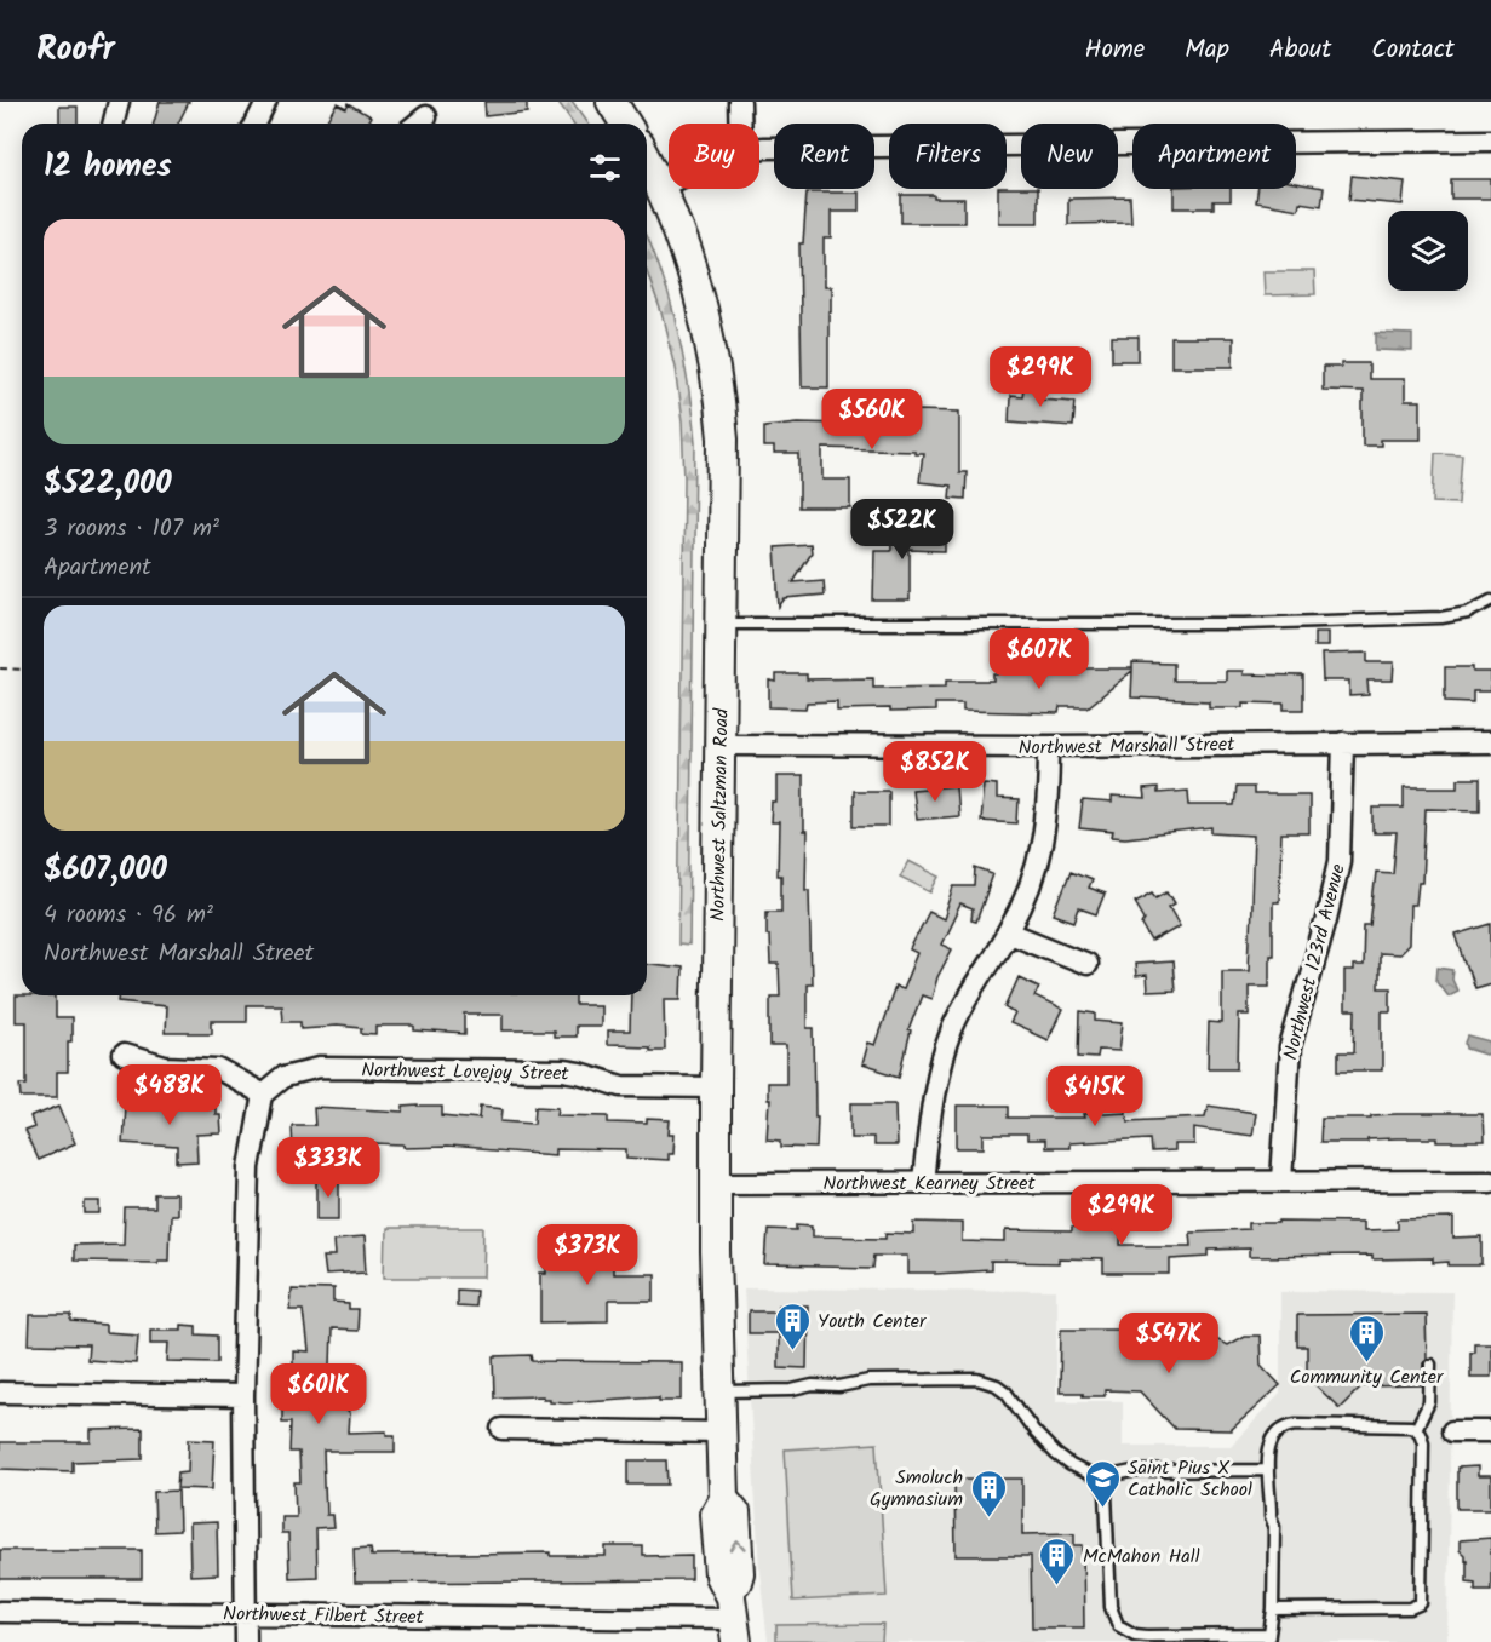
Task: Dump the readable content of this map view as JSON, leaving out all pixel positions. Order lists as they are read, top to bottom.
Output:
{
  "streets": {
    "main road": ["Northwest Saltzman Road"],
    "street": [
      "Northwest Marshall Street",
      "Northwest 123rd Avenue",
      "Northwest Lovejoy Street",
      "Northwest Kearney Street",
      "Northwest Filbert Street"
    ]
  },
  "crossings": [
    ["Northwest Marshall Street", "Northwest Saltzman Road"],
    ["Northwest Marshall Street", "Northwest 123rd Avenue"],
    ["Northwest Saltzman Road", "Northwest Lovejoy Street"],
    ["Northwest Saltzman Road", "Northwest Kearney Street"],
    ["Northwest Saltzman Road", "Northwest Filbert Street"],
    ["Northwest 123rd Avenue", "Northwest Kearney Street"]
  ],
  "places": {
    "building": [
      "Youth Center",
      "Community Center",
      "Smoluch Gymnasium",
      "McMahon Hall"
    ],
    "school or university": ["Saint Pius X Catholic School"]
  },
  "page": {
    "header": "Roofr",
    "nav": [
      "Home",
      "Map",
      "About",
      "Contact"
    ],
    "chip": [
      "Buy",
      "Rent",
      "Filters",
      "New",
      "Apartment"
    ],
    "heading": "12 homes",
    "list": [
      {
        "name": "$522,000",
        "note": "3 rooms · 107 m² · Apartment"
      },
      {
        "name": "$607,000",
        "note": "4 rooms · 96 m² · Northwest Marshall Street"
      }
    ],
    "price": [
      "$299K",
      "$560K",
      "$522K",
      "$607K",
      "$852K",
      "$488K",
      "$415K",
      "$333K",
      "$299K",
      "$373K",
      "$547K",
      "$601K"
    ]
  }
}
